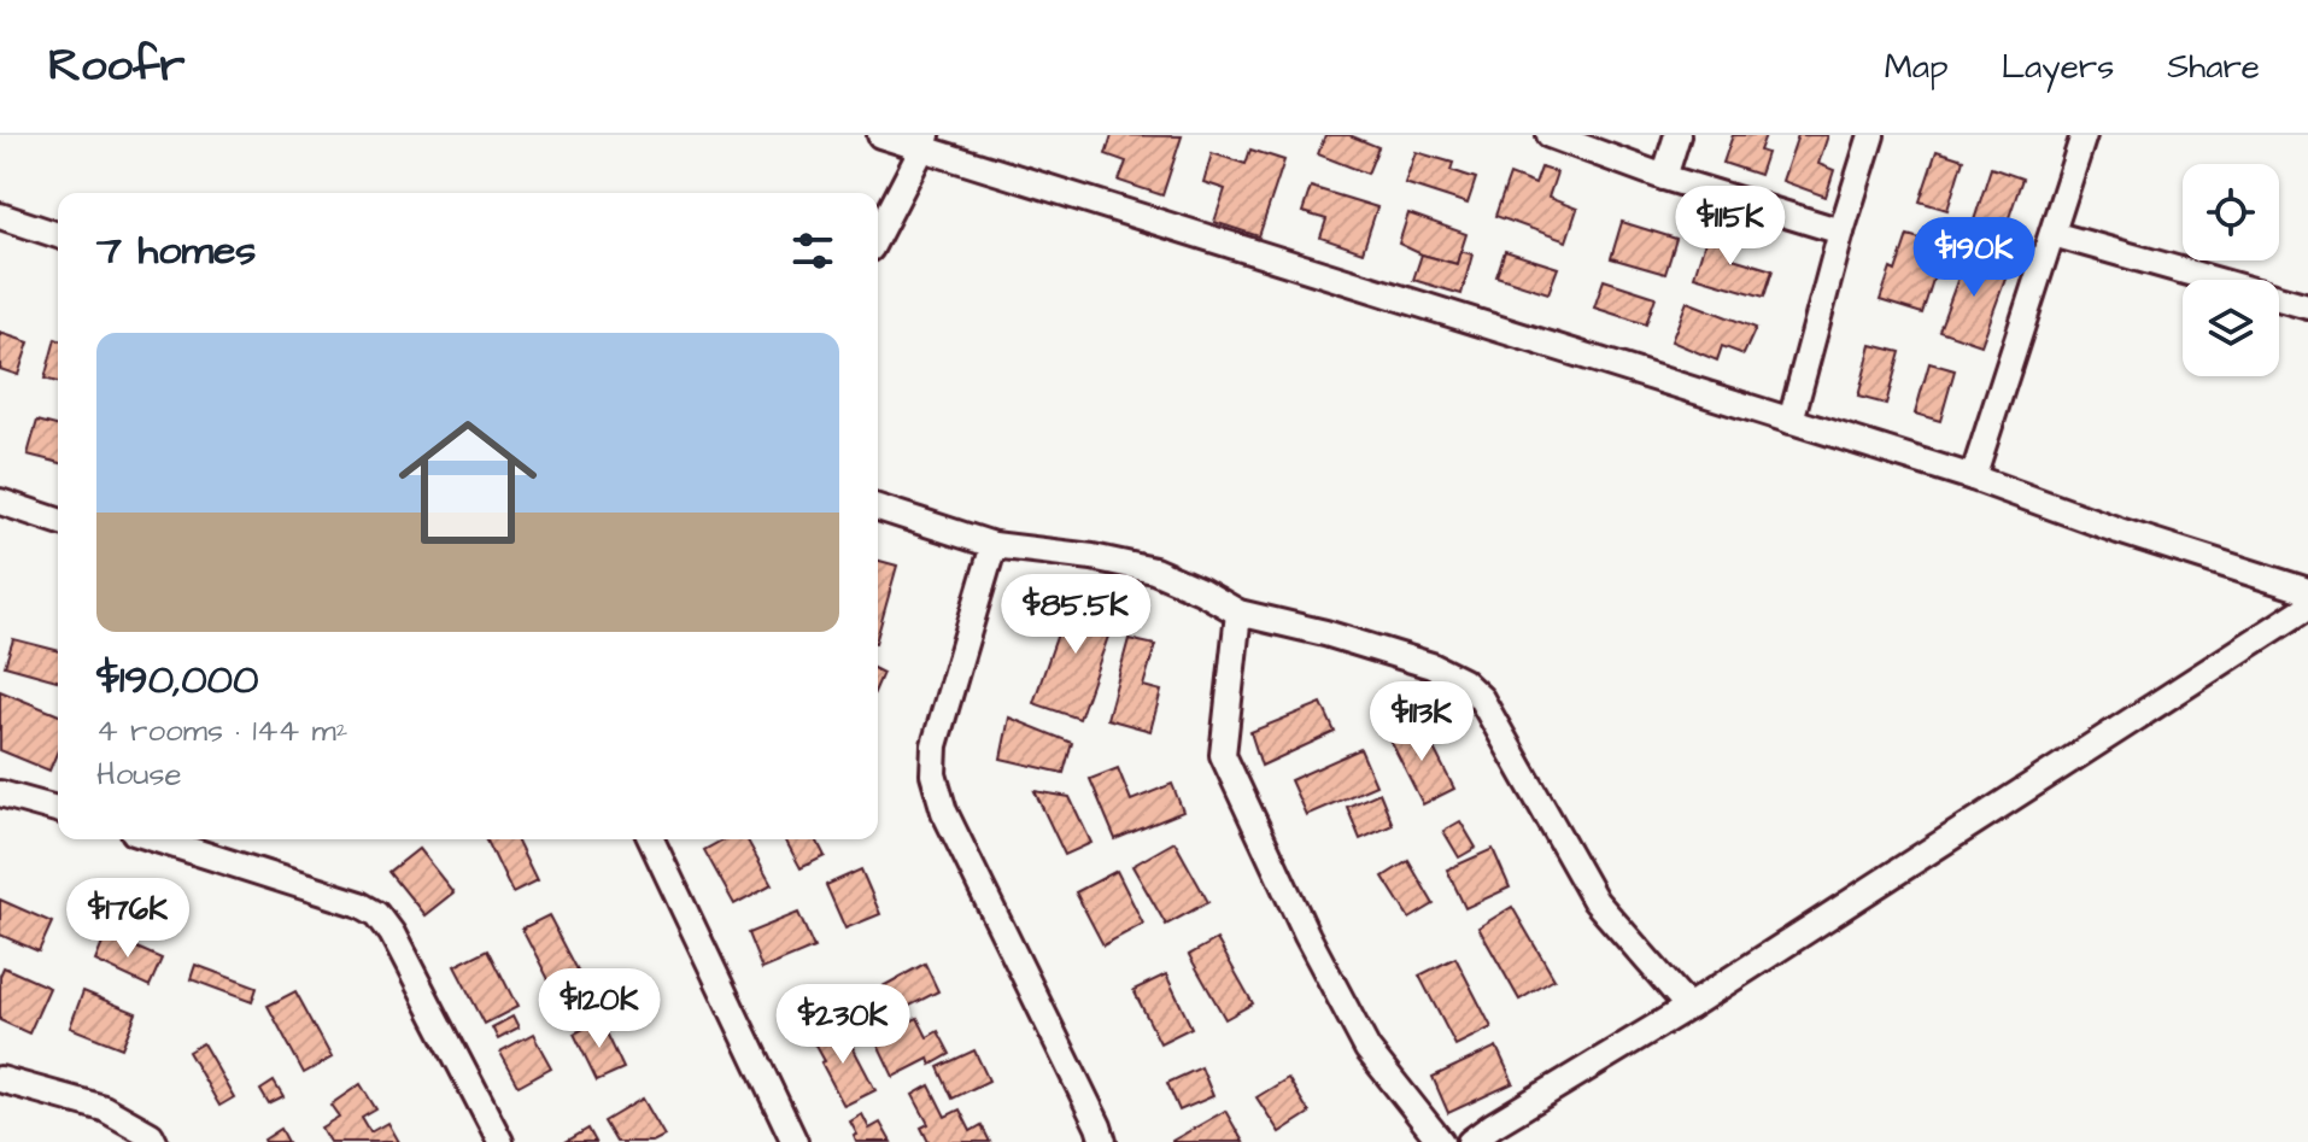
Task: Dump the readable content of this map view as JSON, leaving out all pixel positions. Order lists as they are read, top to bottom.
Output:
{
  "page": {
    "header": "Roofr",
    "nav": ["Map", "Layers", "Share"],
    "price": [
      "$115K",
      "$190K",
      "$85.5K",
      "$113K",
      "$176K",
      "$120K",
      "$230K"
    ],
    "heading": "7 homes",
    "list": [
      {
        "name": "$190,000",
        "note": "4 rooms · 144 m² · House"
      }
    ]
  }
}
